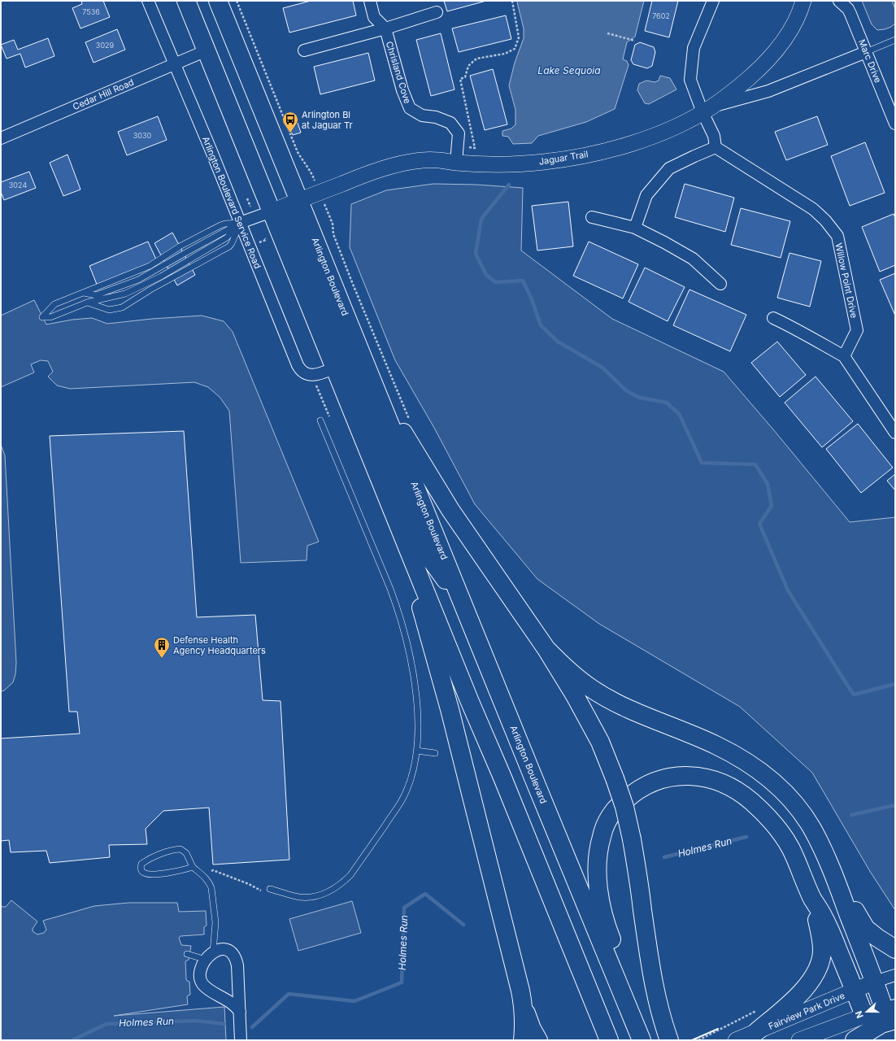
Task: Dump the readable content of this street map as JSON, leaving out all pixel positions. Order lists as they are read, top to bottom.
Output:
{
  "streets": {
    "highway": ["Arlington Boulevard"],
    "street": [
      "Marc Drive",
      "Chrisland Cove",
      "Cedar Hill Road",
      "Jaguar Trail",
      "Arlington Boulevard Service Road",
      "Willow Point Drive",
      "Fairview Park Drive"
    ]
  },
  "crossings": [
    ["Chrisland Cove", "Jaguar Trail"],
    ["Cedar Hill Road", "Arlington Boulevard Service Road"],
    ["Jaguar Trail", "Arlington Boulevard"]
  ],
  "water": ["Lake Sequoia", "Holmes Run"],
  "places": {
    "bus stop": ["Arlington Bl at Jaguar Tr"],
    "building": ["Defense Health Agency Headquarters"]
  },
  "house_numbers": [
    "7536",
    "7602",
    "3029",
    "3030",
    "3024"
  ],
  "north": "left"
}
